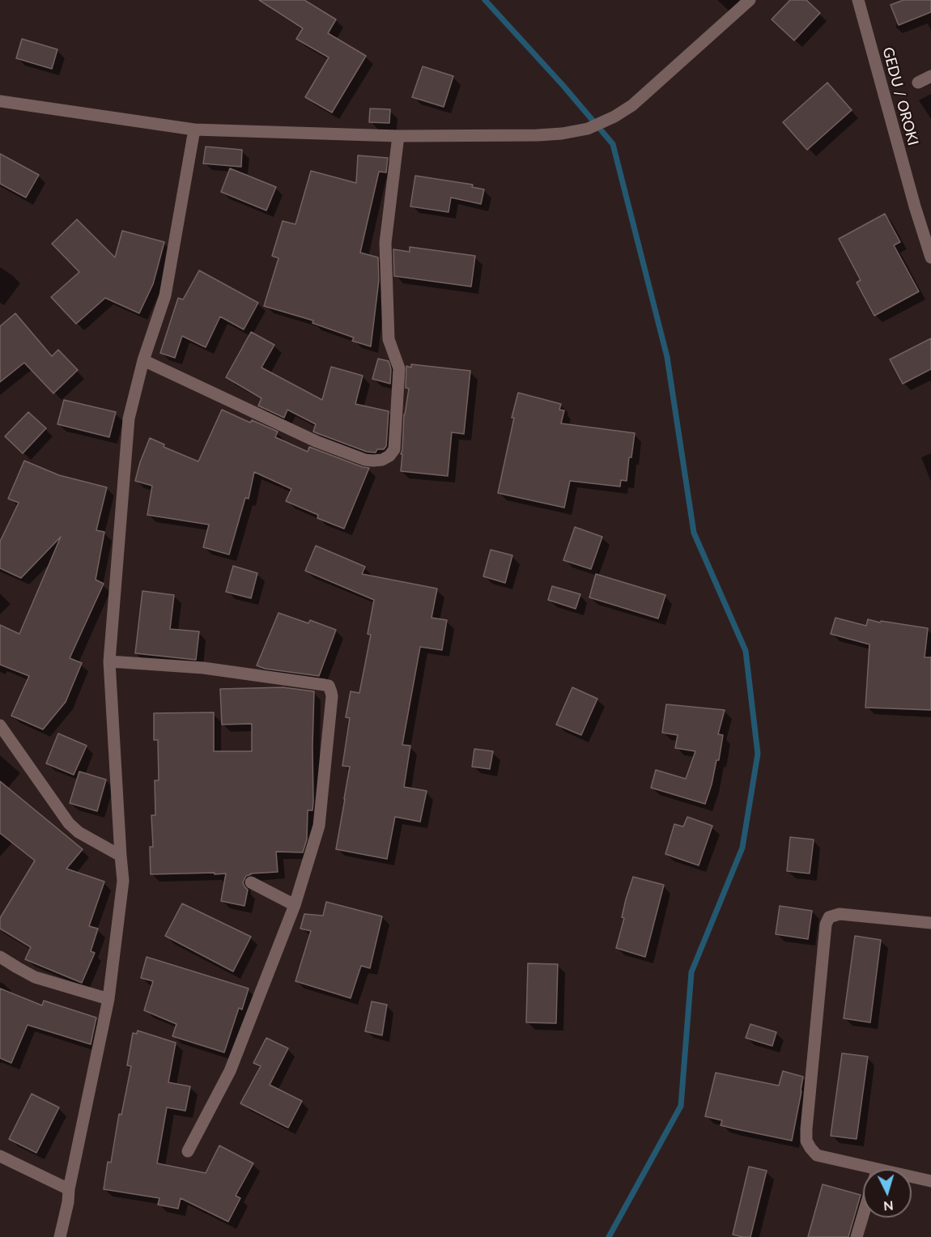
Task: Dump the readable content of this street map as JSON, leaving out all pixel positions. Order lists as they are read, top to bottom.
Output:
{
  "streets": {
    "street": ["GEDU / OROKI"]
  },
  "north": "bottom"
}
